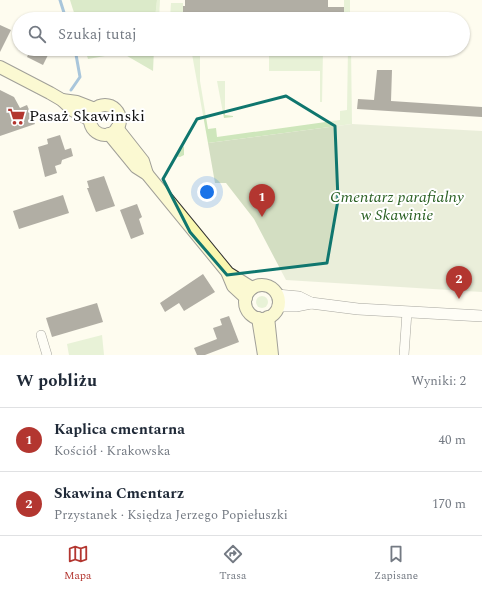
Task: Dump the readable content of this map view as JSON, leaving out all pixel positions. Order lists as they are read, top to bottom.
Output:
{
  "parks": ["Cmentarz parafialny w Skawinie"],
  "places": {
    "supermarket": ["Pasaż Skawinski"]
  },
  "page": {
    "search": "Szukaj tutaj",
    "pins": ["1", "2"],
    "heading": ["W pobliżu", "Wyniki: 2"],
    "list": [
      {
        "mark": "1",
        "name": "Kaplica cmentarna",
        "note": "Kościół · Krakowska",
        "value": "40 m"
      },
      {
        "mark": "2",
        "name": "Skawina Cmentarz",
        "note": "Przystanek · Księdza Jerzego Popiełuszki",
        "value": "170 m"
      }
    ],
    "nav": ["Mapa", "Trasa", "Zapisane"]
  }
}
